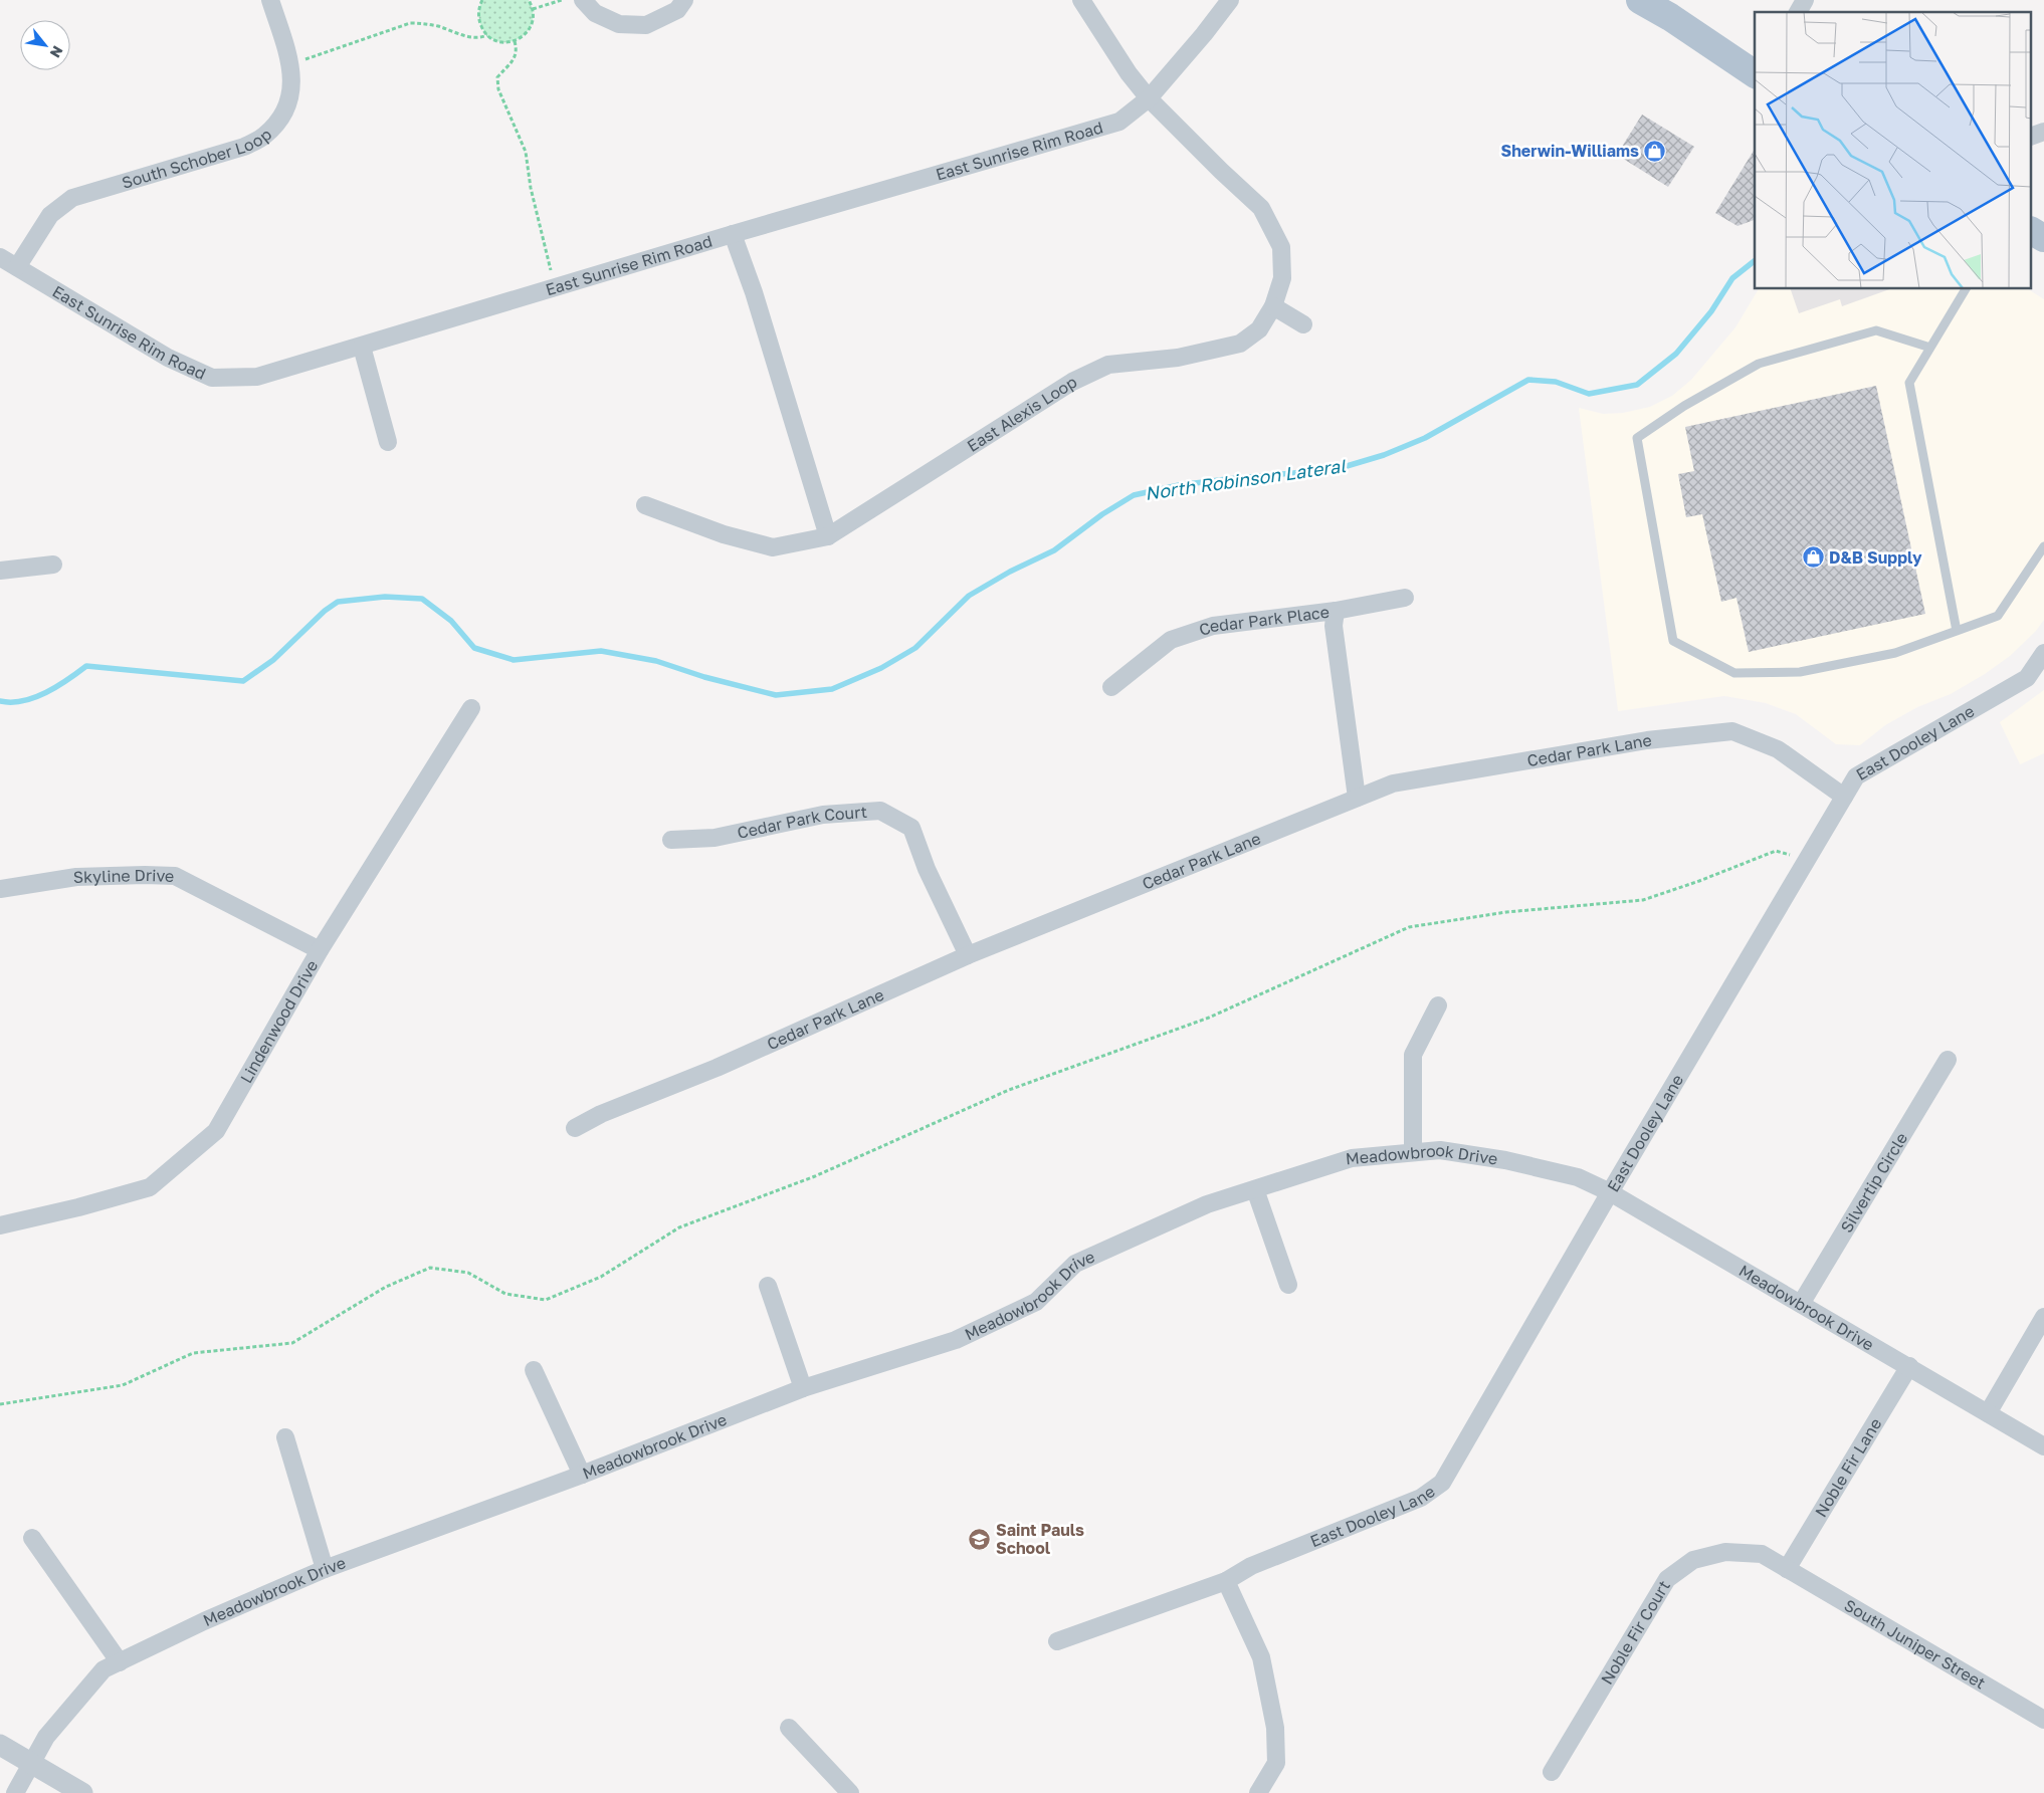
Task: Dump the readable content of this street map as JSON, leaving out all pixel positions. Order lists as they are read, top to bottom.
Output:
{
  "streets": {
    "street": [
      "East Sunrise Rim Road",
      "South Schober Loop",
      "East Alexis Loop",
      "Cedar Park Place",
      "East Dooley Lane",
      "Cedar Park Lane",
      "Cedar Park Court",
      "Skyline Drive",
      "Lindenwood Drive",
      "Meadowbrook Drive",
      "Silvertip Circle",
      "Noble Fir Lane",
      "Noble Fir Court",
      "South Juniper Street"
    ]
  },
  "crossings": [
    ["East Sunrise Rim Road", "South Schober Loop"],
    ["East Sunrise Rim Road", "East Alexis Loop"],
    ["Cedar Park Place", "Cedar Park Lane"],
    ["East Dooley Lane", "Cedar Park Lane"],
    ["East Dooley Lane", "Meadowbrook Drive"],
    ["Cedar Park Lane", "Cedar Park Court"],
    ["Skyline Drive", "Lindenwood Drive"],
    ["Meadowbrook Drive", "Silvertip Circle"],
    ["Meadowbrook Drive", "Noble Fir Lane"],
    ["Noble Fir Lane", "Noble Fir Court"],
    ["Noble Fir Lane", "South Juniper Street"],
    ["Noble Fir Court", "South Juniper Street"]
  ],
  "water": ["North Robinson Lateral"],
  "places": {
    "shop": ["Sherwin-Williams", "D&B Supply"],
    "school or university": ["Saint Pauls School"]
  },
  "north": "bottom right"
}
